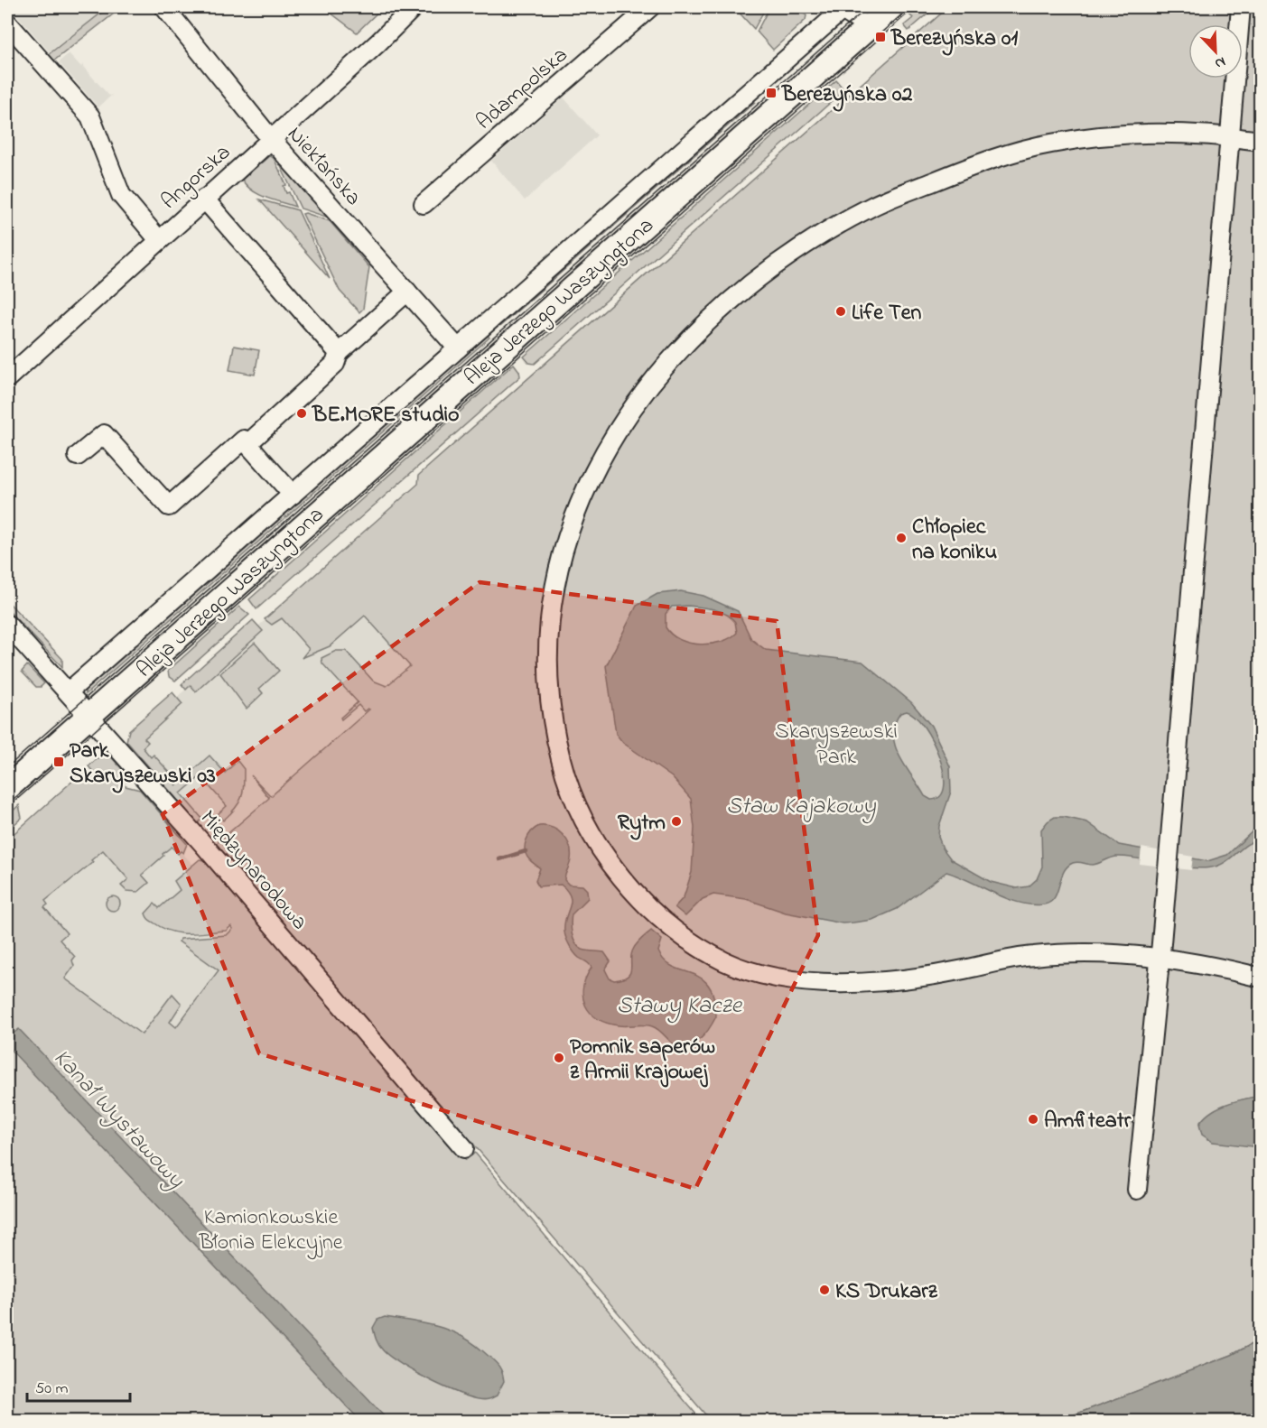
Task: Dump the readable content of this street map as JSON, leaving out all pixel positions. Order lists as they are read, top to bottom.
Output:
{
  "streets": {
    "main road": ["Aleja Jerzego Waszyngtona"],
    "street": [
      "Adampolska",
      "Niekłańska",
      "Angorska",
      "Międzynarodowa"
    ]
  },
  "crossings": [
    ["Niekłańska", "Angorska"],
    ["Niekłańska", "Aleja Jerzego Waszyngtona"],
    ["Aleja Jerzego Waszyngtona", "Międzynarodowa"]
  ],
  "water": ["Staw Kajakowy", "Stawy Kacze", "Kanał Wystawowy"],
  "parks": ["Skaryszewski Park", "Kamionkowskie Błonia Elekcyjne"],
  "places": {
    "transit": ["Berezyńska 01", "Berezyńska 02", "Park Skaryszewski 03"],
    "other": [
      "Life Ten",
      "BE.MORE studio",
      "Chłopiec na koniku",
      "Rytm",
      "Pomnik saperów z Armii Krajowej",
      "Amfiteatr",
      "KS Drukarz"
    ]
  },
  "scale_bar": "50 m",
  "north": "bottom right"
}
